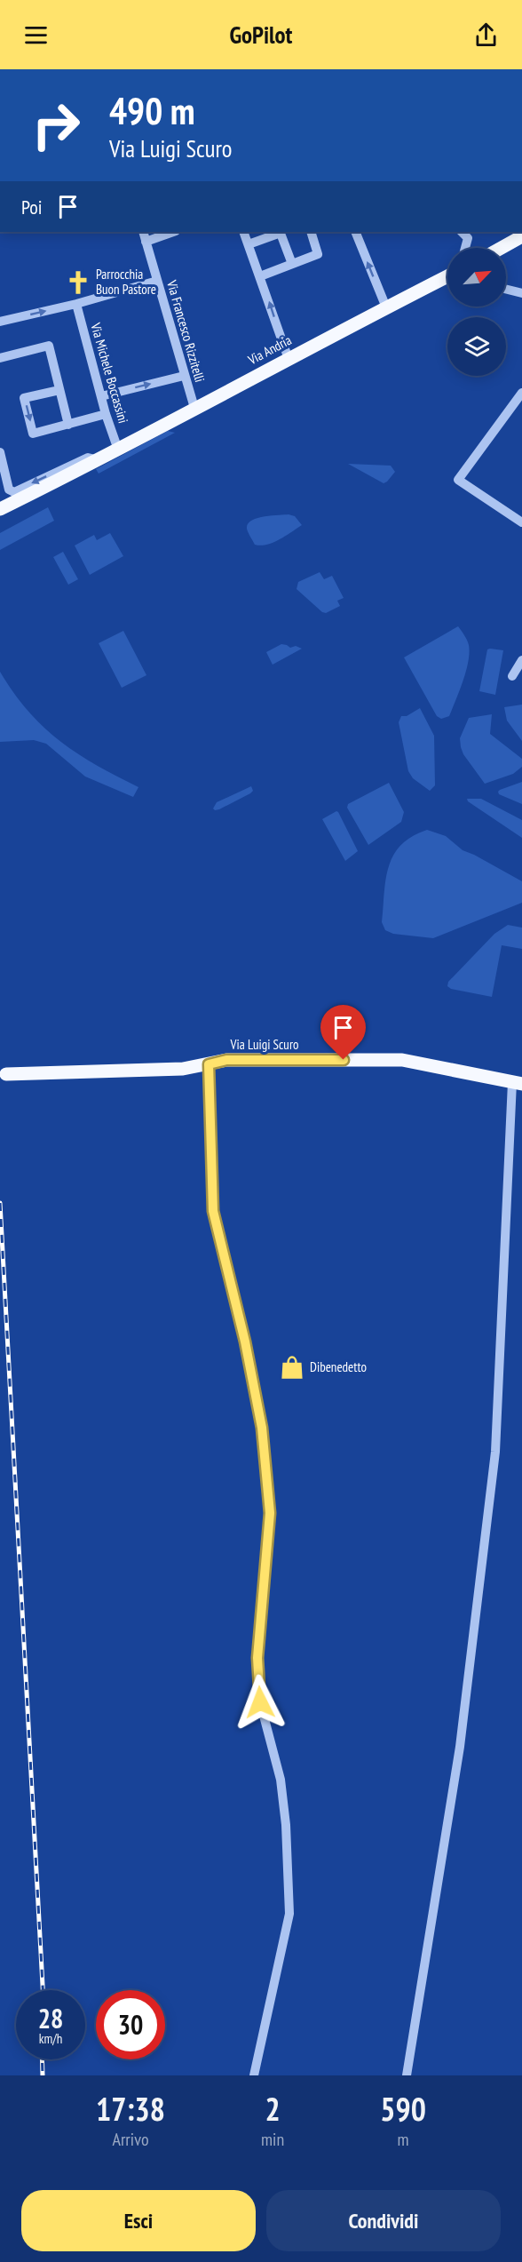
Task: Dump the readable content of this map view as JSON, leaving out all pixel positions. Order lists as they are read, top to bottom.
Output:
{
  "streets": {
    "main road": ["Via Andria", "Via Luigi Scuro"],
    "street": ["Via Francesco Rizzitelli", "Via Michele Boccassini"]
  },
  "crossings": [
    ["Via Francesco Rizzitelli", "Via Andria"],
    ["Via Andria", "Via Michele Boccassini"]
  ],
  "places": {
    "church": ["Parrocchia Buon Pastore"],
    "shop": ["Dibenedetto"]
  },
  "north": "top right",
  "page": {
    "header": "GoPilot",
    "turn": ["490 m", "Via Luigi Scuro"],
    "then": "Poi",
    "speed": "28 km/h",
    "limit": "30",
    "eta": [
      "17:38",
      "Arrivo",
      "2",
      "min",
      "590",
      "m"
    ],
    "buttons": ["Esci", "Condividi"]
  }
}
